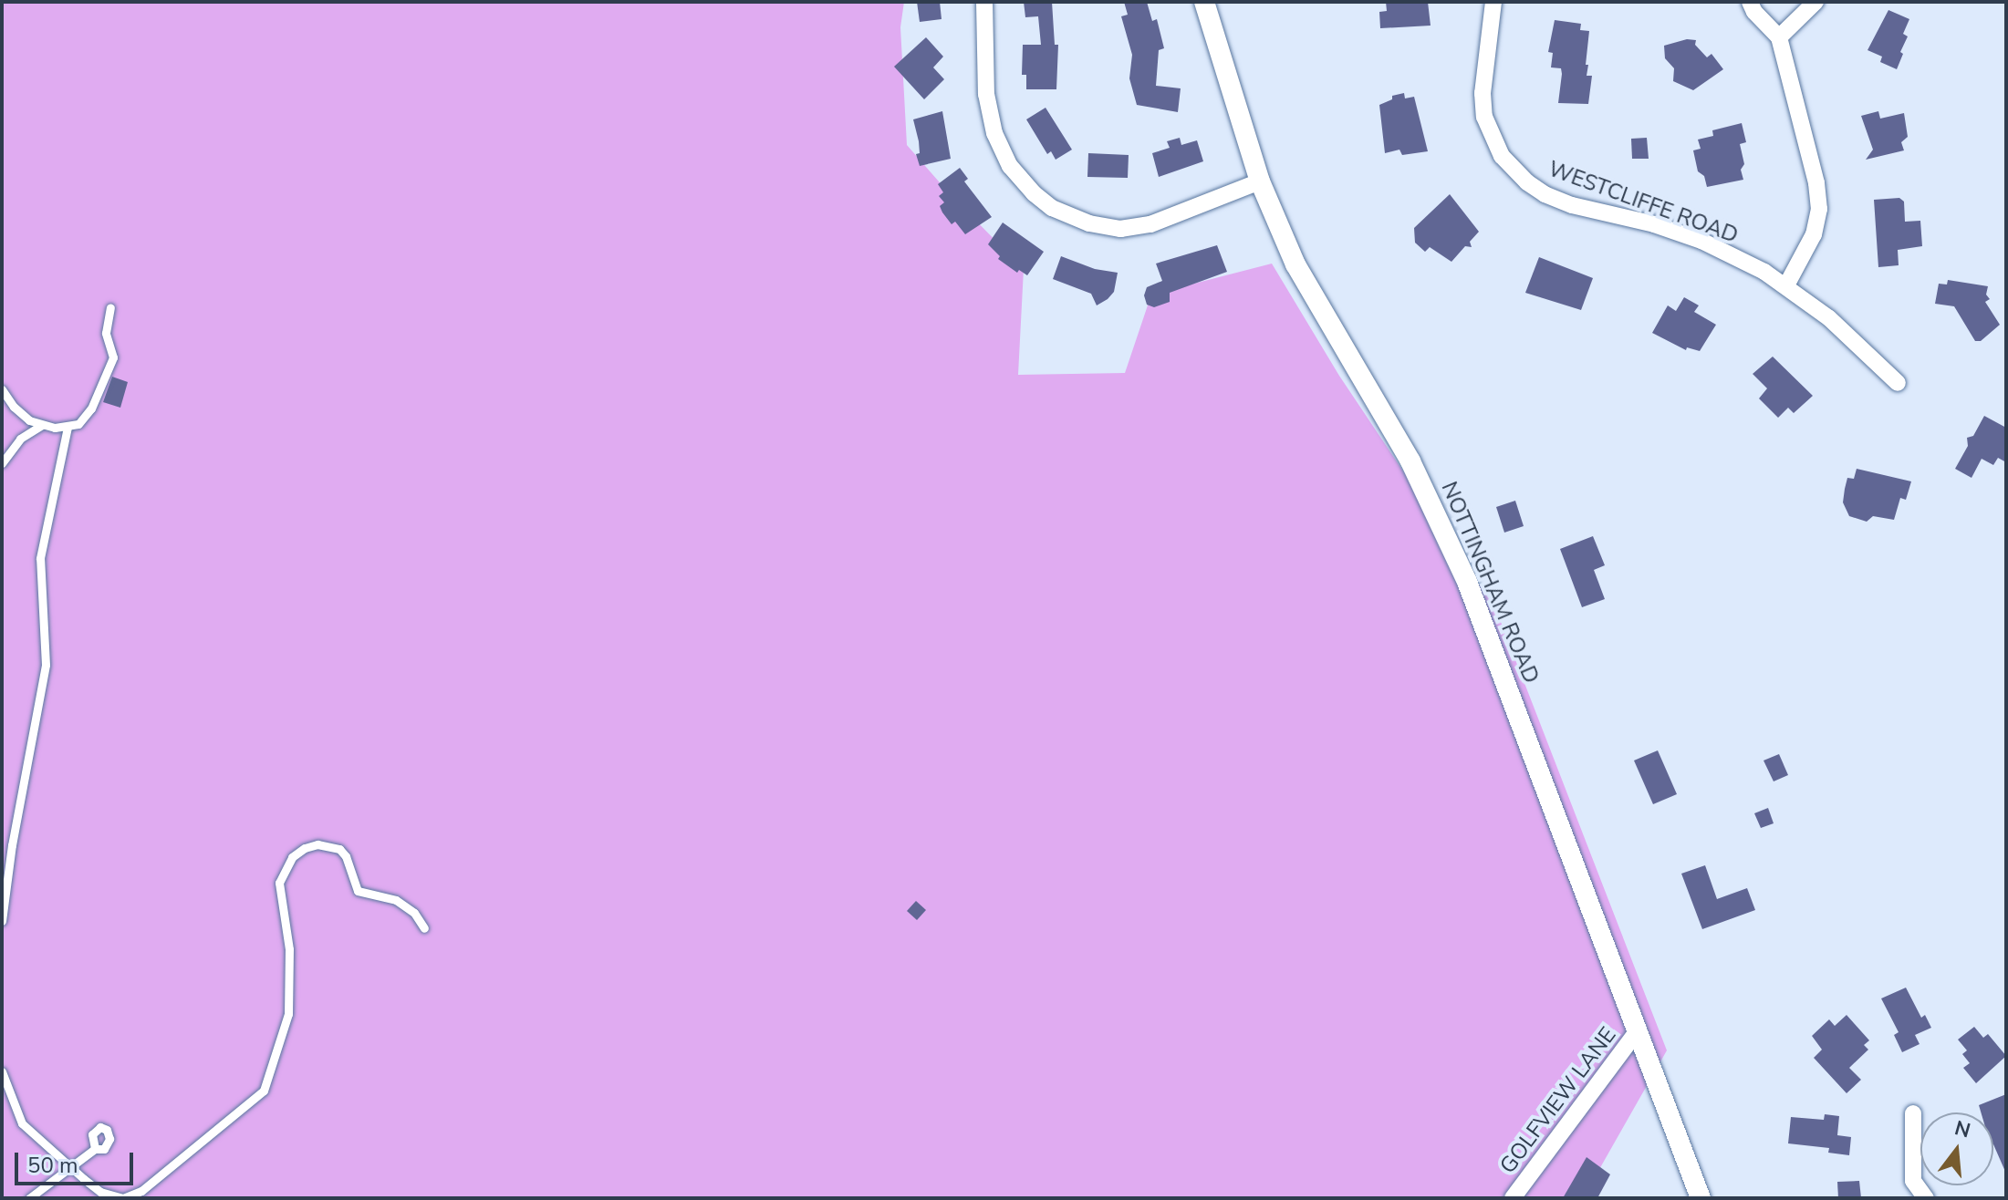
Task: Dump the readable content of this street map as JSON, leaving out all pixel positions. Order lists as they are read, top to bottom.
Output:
{
  "streets": {
    "street": ["WESTCLIFFE ROAD", "NOTTINGHAM ROAD", "GOLFVIEW LANE"]
  },
  "crossings": [
    ["NOTTINGHAM ROAD", "GOLFVIEW LANE"]
  ],
  "scale_bar": "50 m",
  "north": "top"
}
